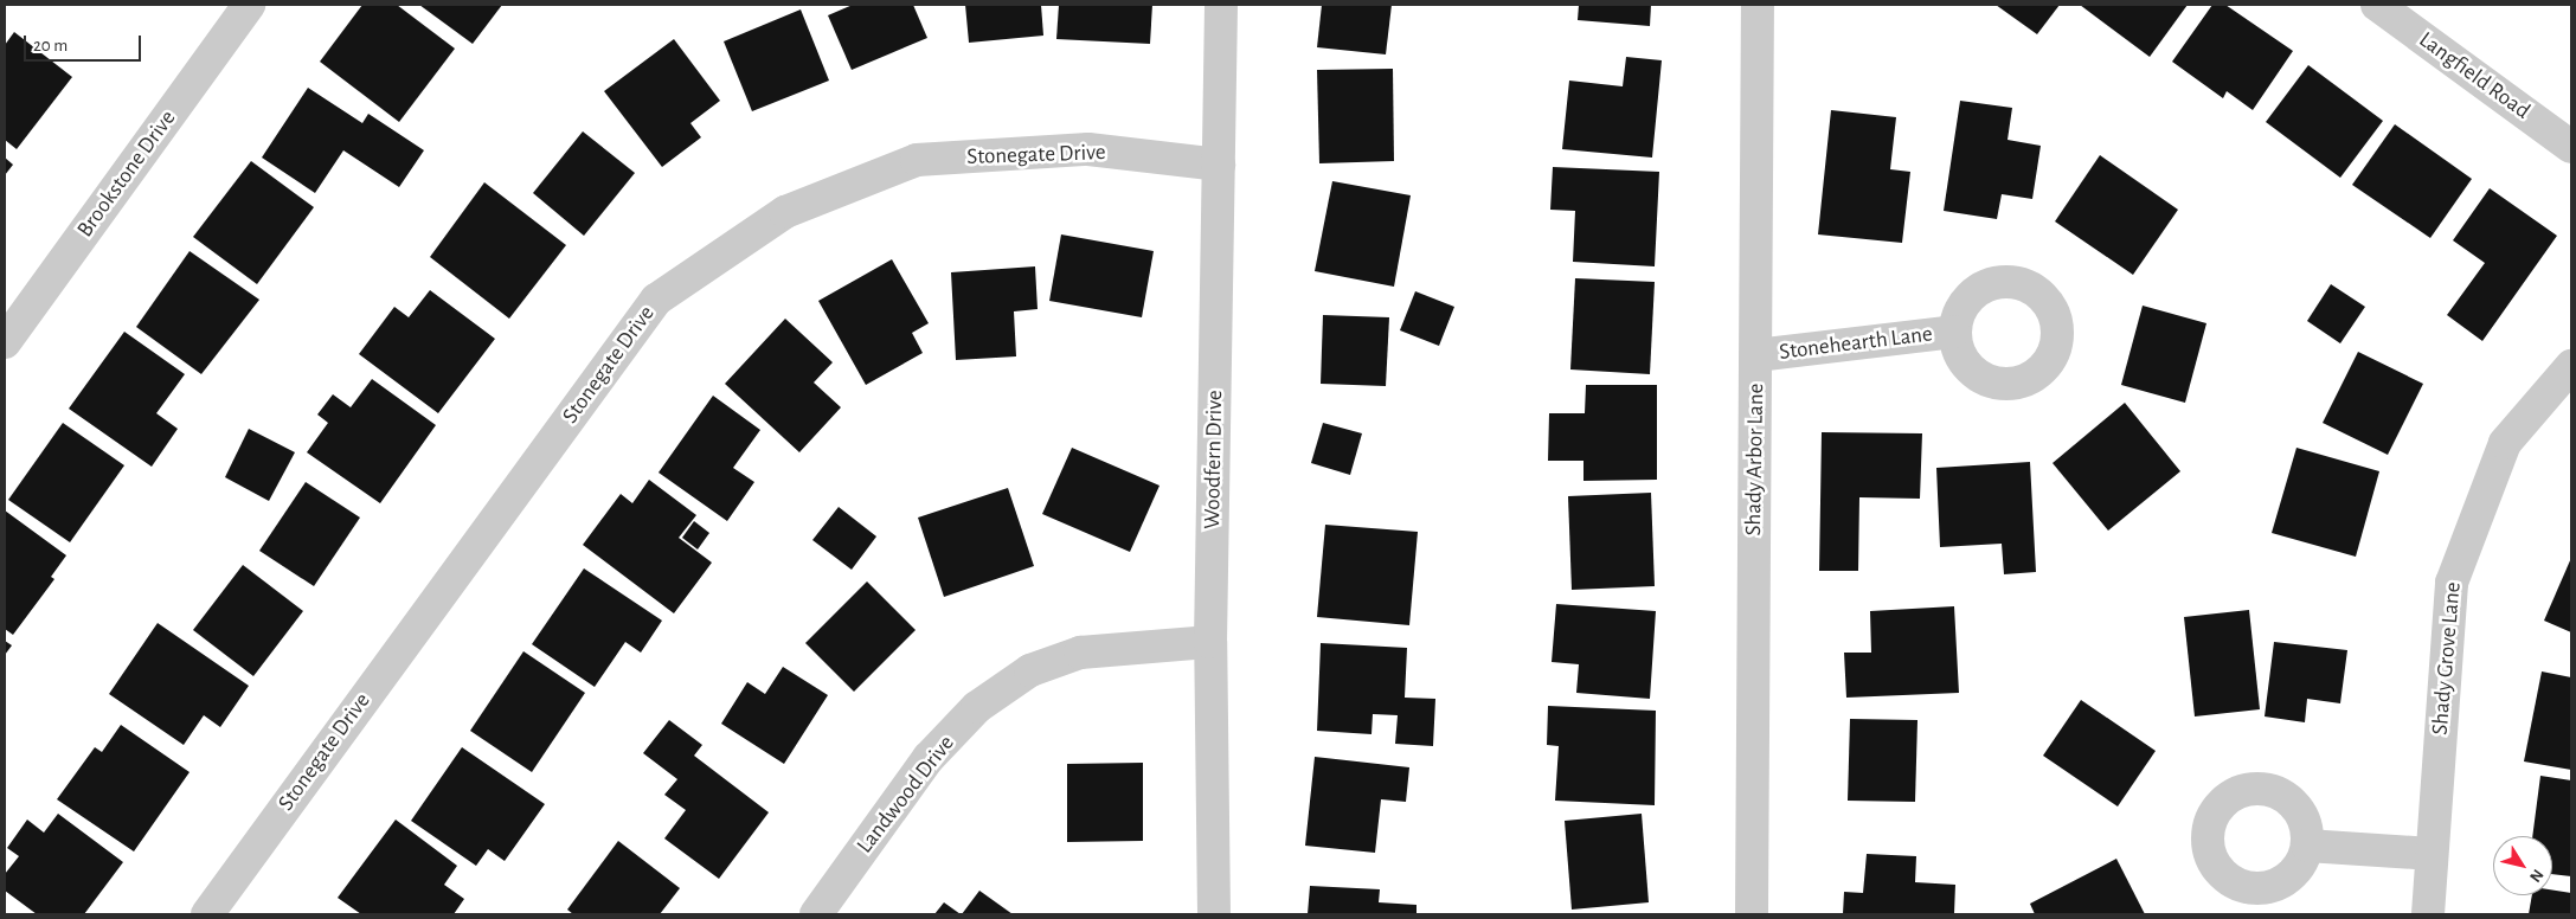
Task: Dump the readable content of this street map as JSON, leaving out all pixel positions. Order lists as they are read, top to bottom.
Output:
{
  "streets": {
    "street": [
      "Langfield Road",
      "Stonegate Drive",
      "Brookstone Drive",
      "Stonehearth Lane",
      "Woodfern Drive",
      "Shady Arbor Lane",
      "Shady Grove Lane",
      "Landwood Drive"
    ]
  },
  "crossings": [
    ["Stonegate Drive", "Woodfern Drive"],
    ["Stonehearth Lane", "Shady Arbor Lane"],
    ["Woodfern Drive", "Landwood Drive"]
  ],
  "scale_bar": "20 m",
  "north": "bottom right"
}
